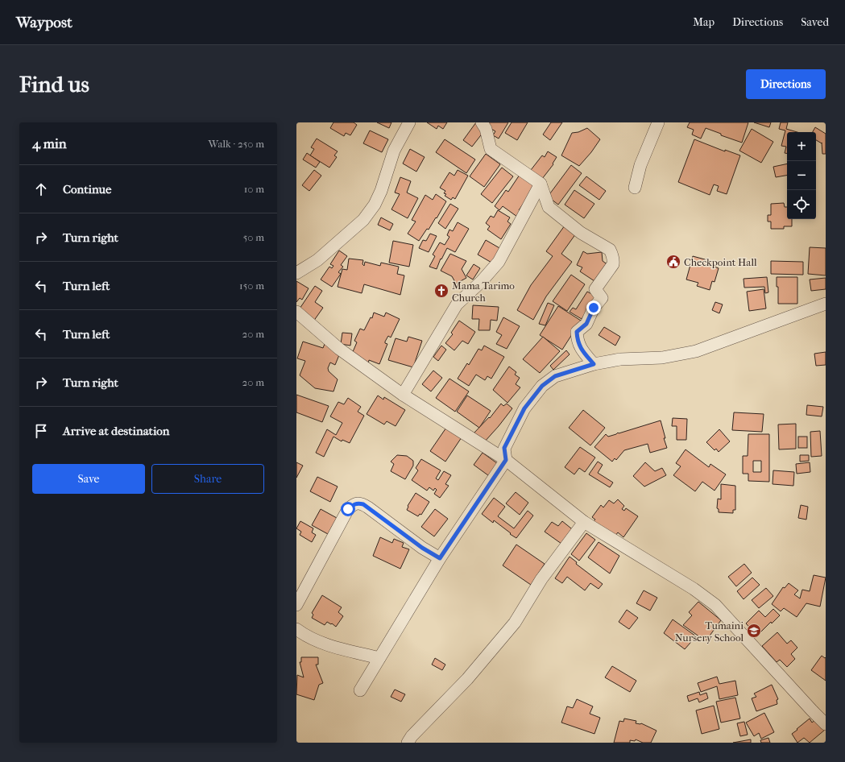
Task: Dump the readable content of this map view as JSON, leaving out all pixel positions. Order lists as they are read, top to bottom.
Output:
{
  "places": {
    "public building": ["Checkpoint Hall"],
    "church": ["Mama Tarimo Church"],
    "school or university": ["Tumaini Nursery School"]
  },
  "page": {
    "header": "Waypost",
    "nav": ["Map", "Directions", "Saved"],
    "buttons": [
      "Directions",
      ["Save", "Share"]
    ],
    "title": "Find us",
    "heading": ["4 min", "Walk · 250 m"],
    "map_buttons": ["+", "−"],
    "list": [
      ["Continue", "10 m"],
      ["Turn right", "50 m"],
      ["Turn left", "150 m"],
      ["Turn left", "20 m"],
      ["Turn right", "20 m"],
      "Arrive at destination"
    ]
  }
}
